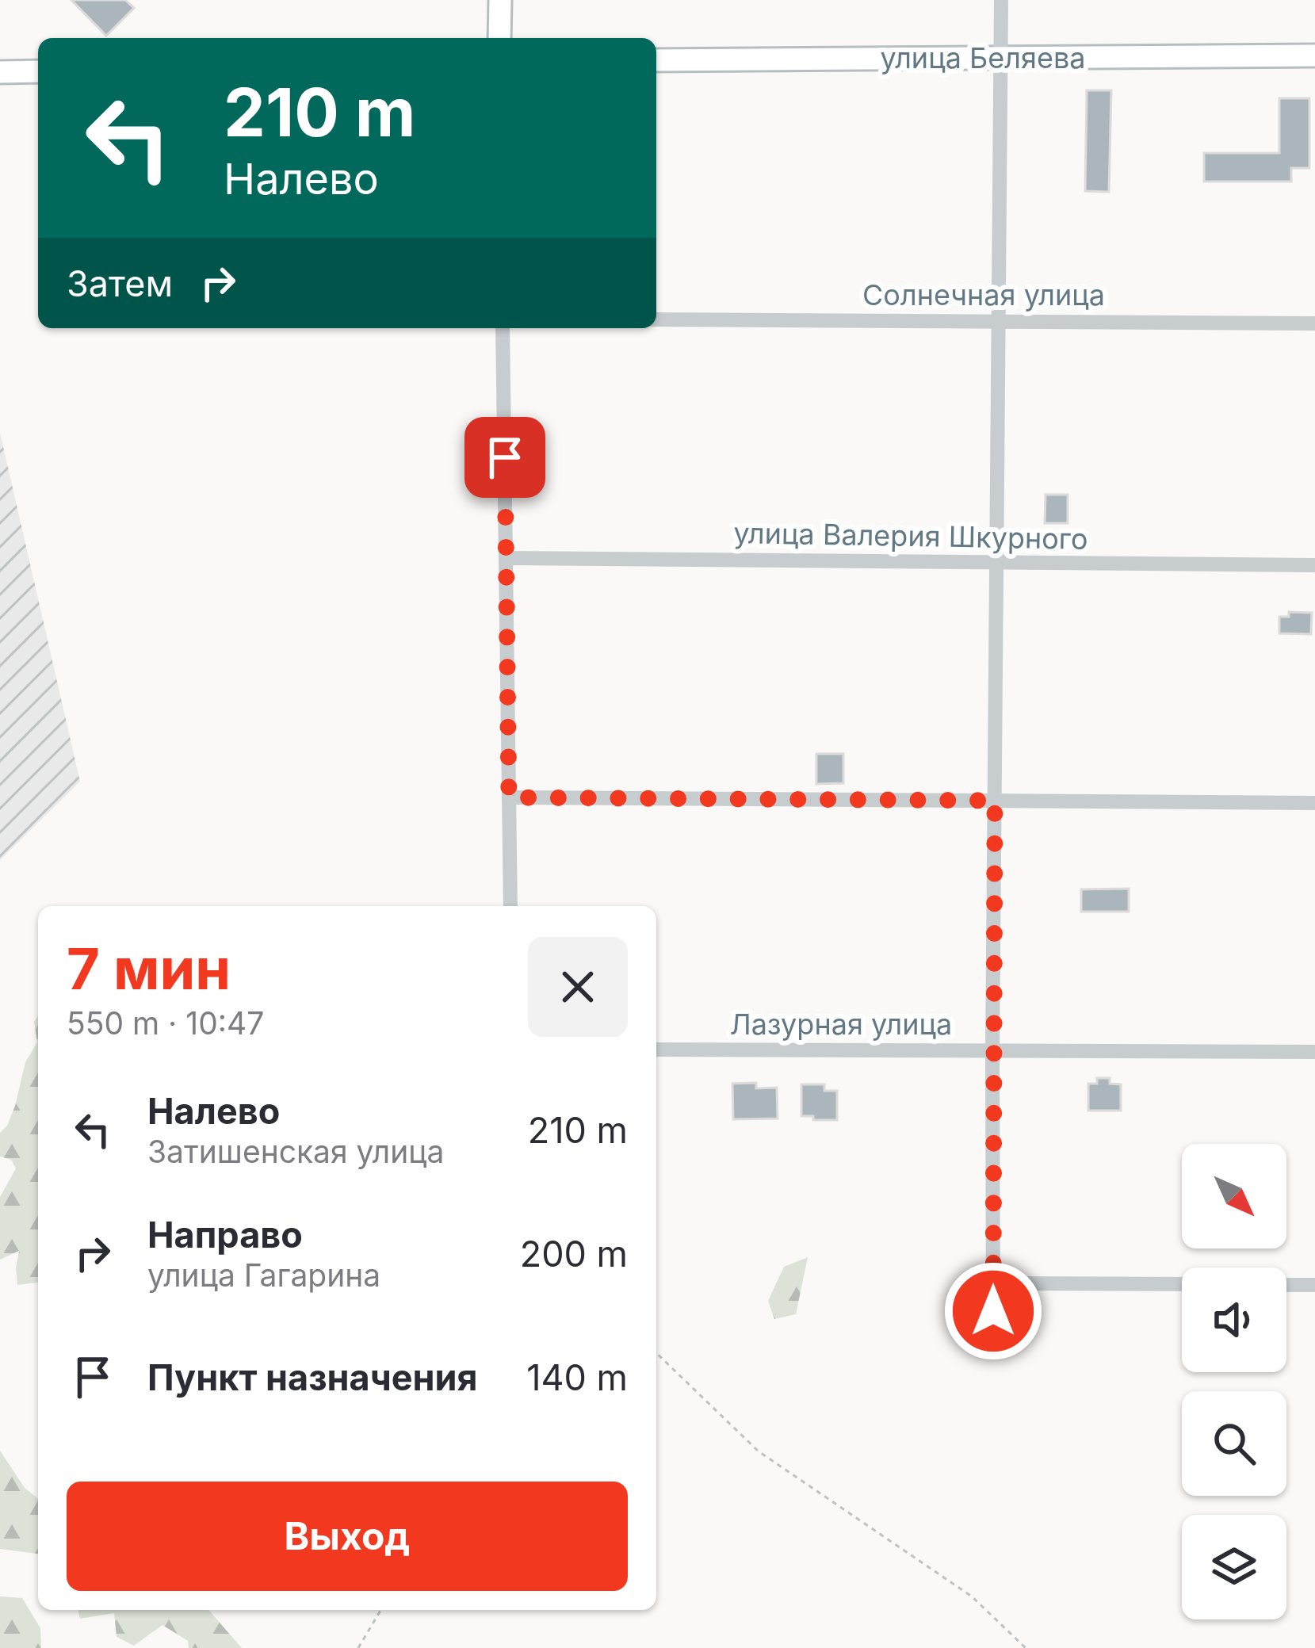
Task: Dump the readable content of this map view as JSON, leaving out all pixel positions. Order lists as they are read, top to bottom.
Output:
{
  "streets": {
    "street": [
      "улица Беляева",
      "Солнечная улица",
      "улица Валерия Шкурного",
      "Лазурная улица"
    ]
  },
  "north": "bottom right",
  "page": {
    "turn": ["210 m", "Налево"],
    "then": "Затем",
    "heading": ["7 мин", "550 m · 10:47"],
    "list": [
      {
        "name": "Налево",
        "note": "Затишенская улица",
        "value": "210 m"
      },
      {
        "name": "Направо",
        "note": "улица Гагарина",
        "value": "200 m"
      },
      {
        "name": "Пункт назначения",
        "value": "140 m"
      }
    ],
    "buttons": "Выход"
  }
}
